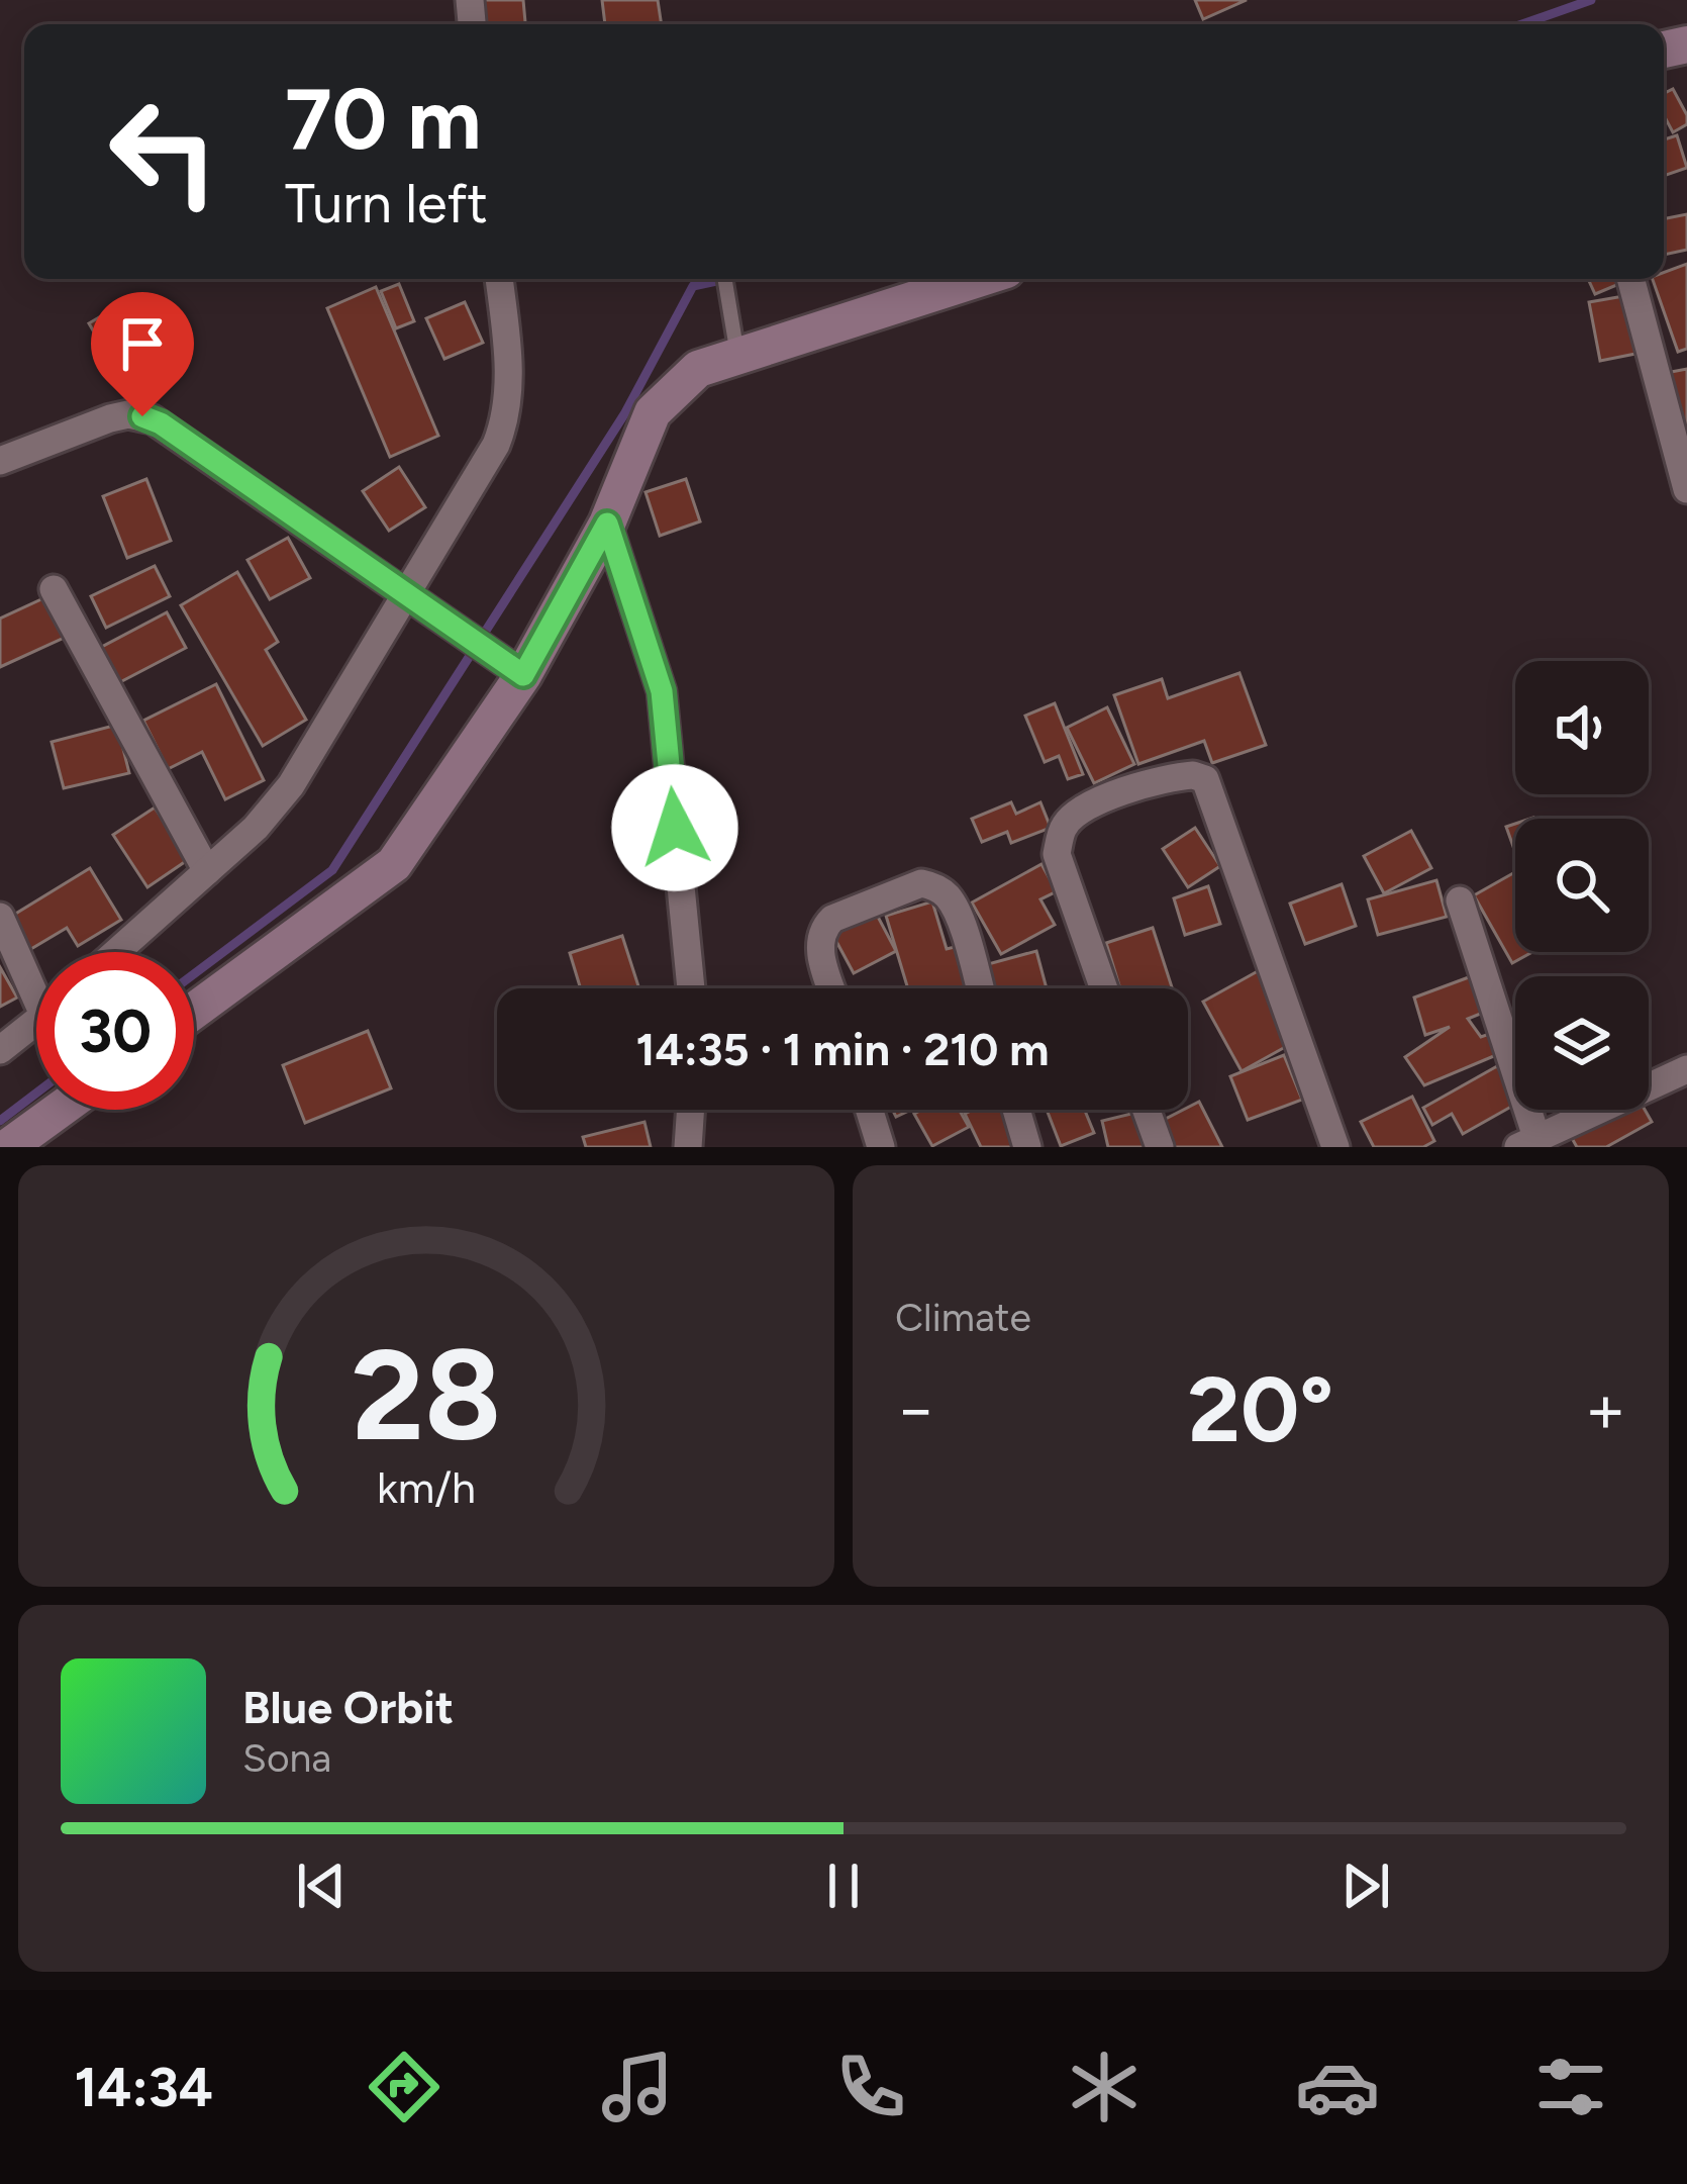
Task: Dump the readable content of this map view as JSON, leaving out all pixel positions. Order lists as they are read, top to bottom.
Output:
{
  "page": {
    "turn": ["70 m", "Turn left"],
    "limit": "30",
    "trip": "14:35 · 1 min · 210 m",
    "tile": "Climate",
    "heat": ["−", "20°", "+"],
    "song": ["Blue Orbit", "Sona"],
    "tabs": "14:34",
    "gauge": ["28", "km/h"]
  }
}
